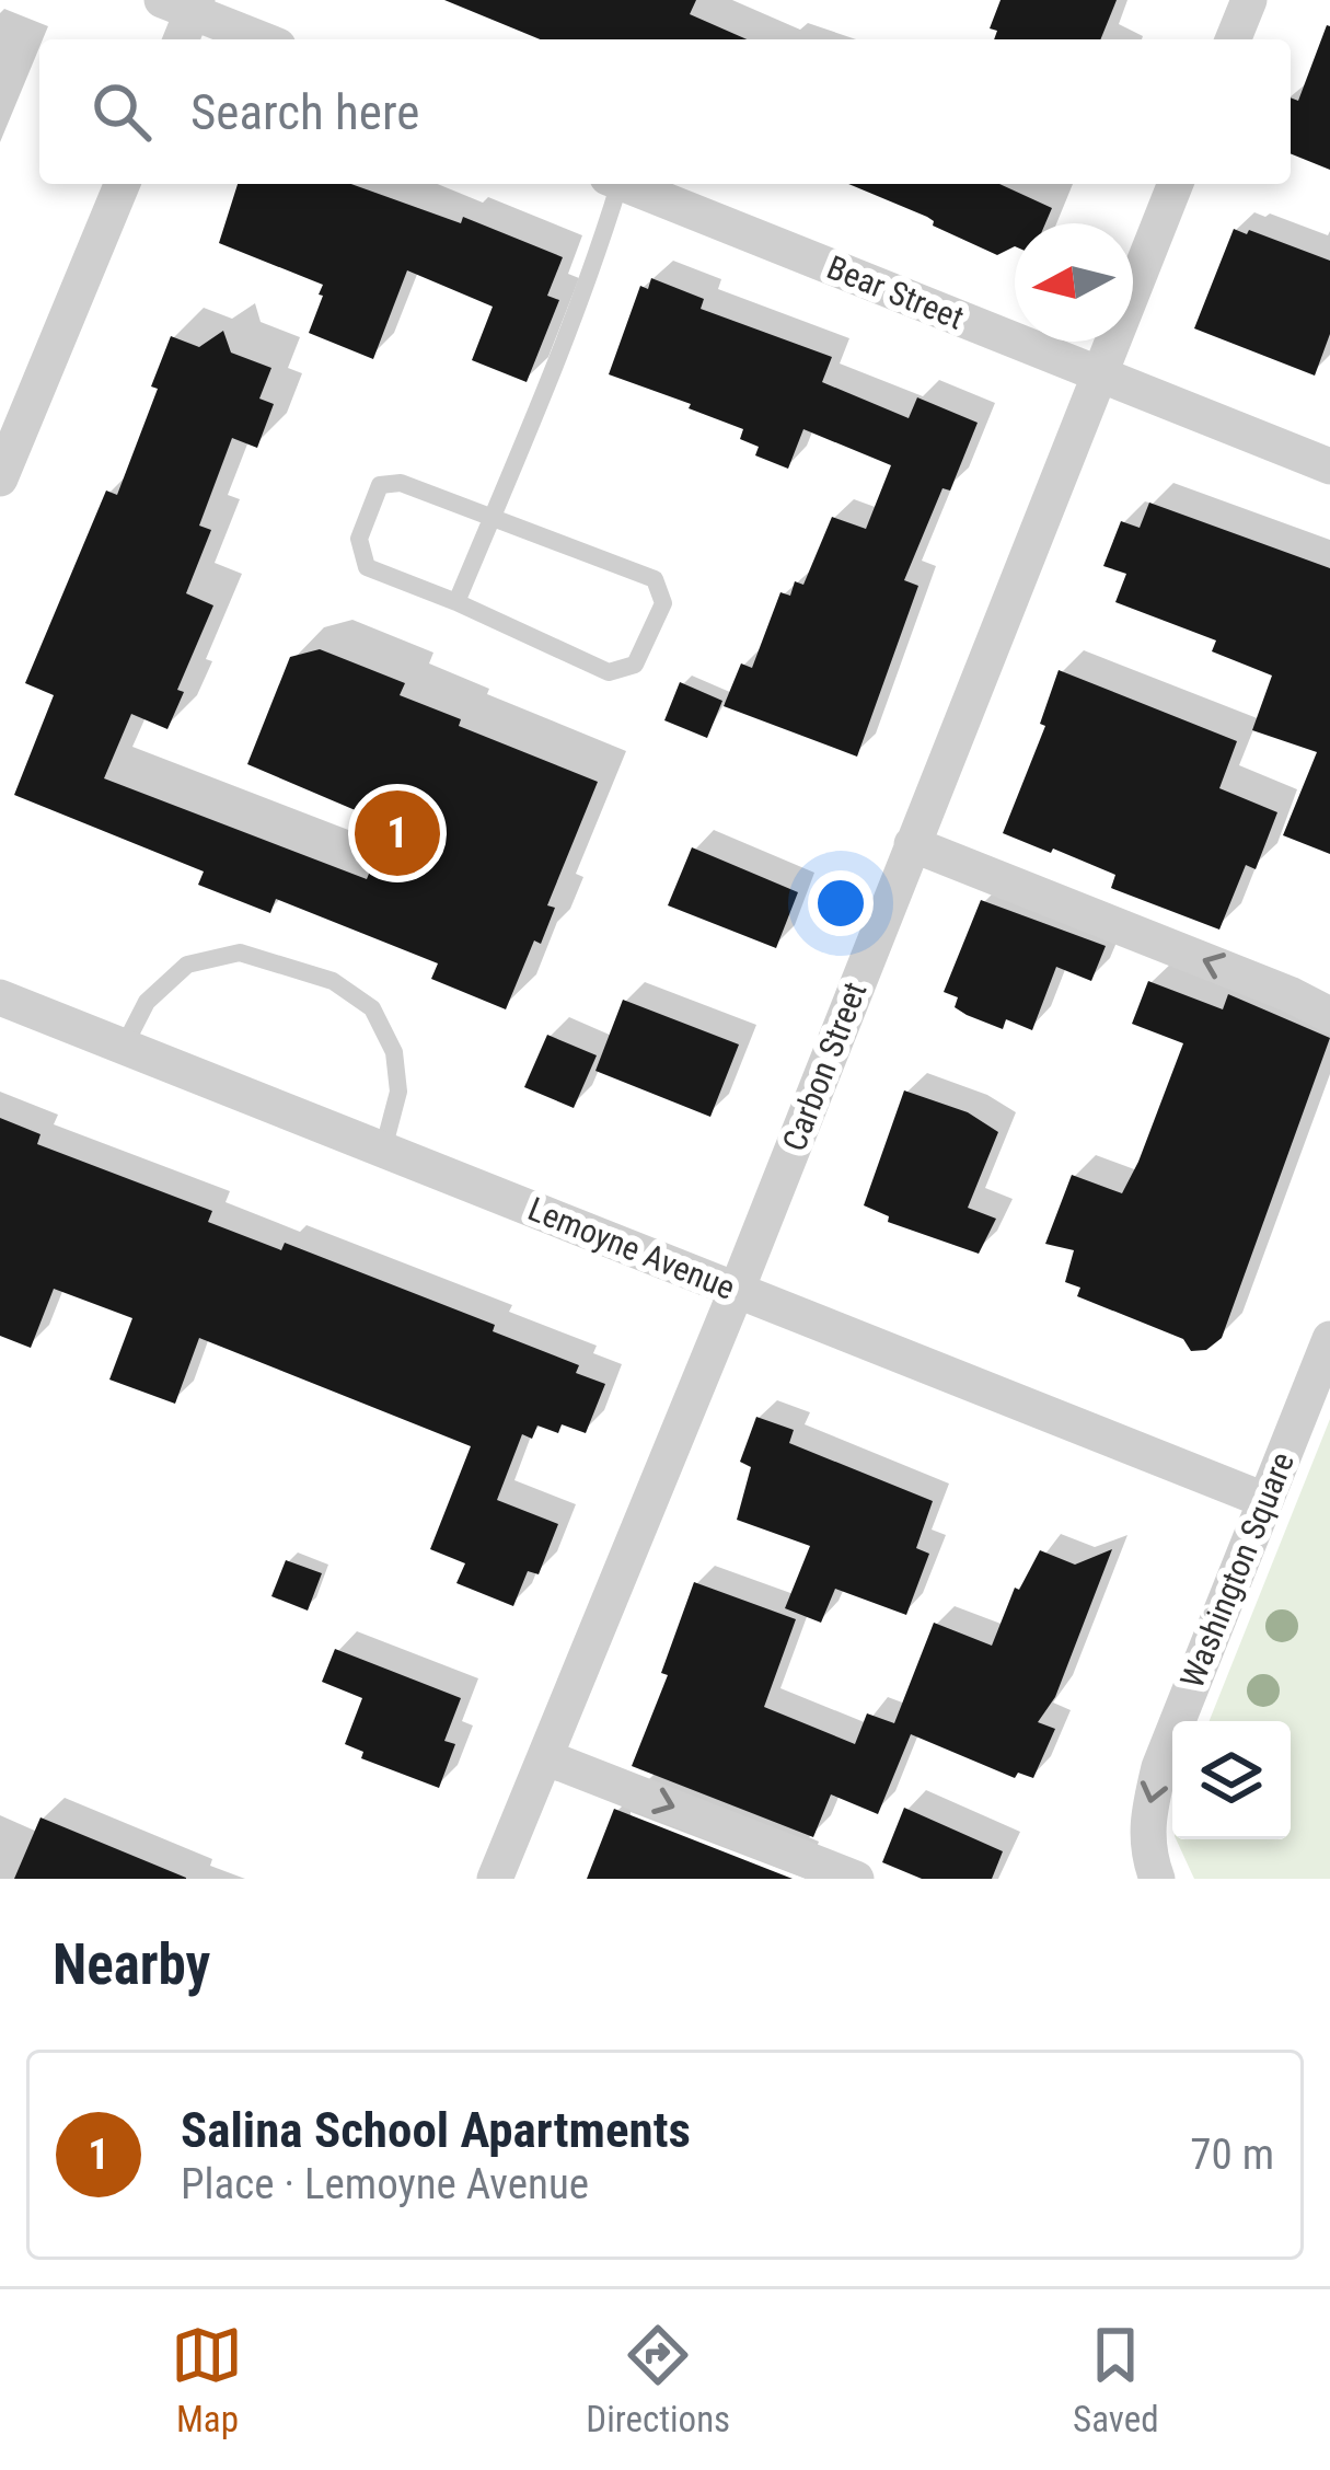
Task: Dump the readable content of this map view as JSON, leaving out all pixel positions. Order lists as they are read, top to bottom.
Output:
{
  "streets": {
    "street": [
      "Bear Street",
      "Carbon Street",
      "Lemoyne Avenue",
      "Washington Square"
    ]
  },
  "crossings": [
    ["Bear Street", "Carbon Street"],
    ["Carbon Street", "Lemoyne Avenue"],
    ["Lemoyne Avenue", "Washington Square"]
  ],
  "one_way": ["Washington Square"],
  "north": "left",
  "page": {
    "search": "Search here",
    "pins": "1",
    "heading": "Nearby",
    "list": [
      {
        "mark": "1",
        "name": "Salina School Apartments",
        "note": "Place · Lemoyne Avenue",
        "value": "70 m"
      }
    ],
    "nav": ["Map", "Directions", "Saved"]
  }
}
